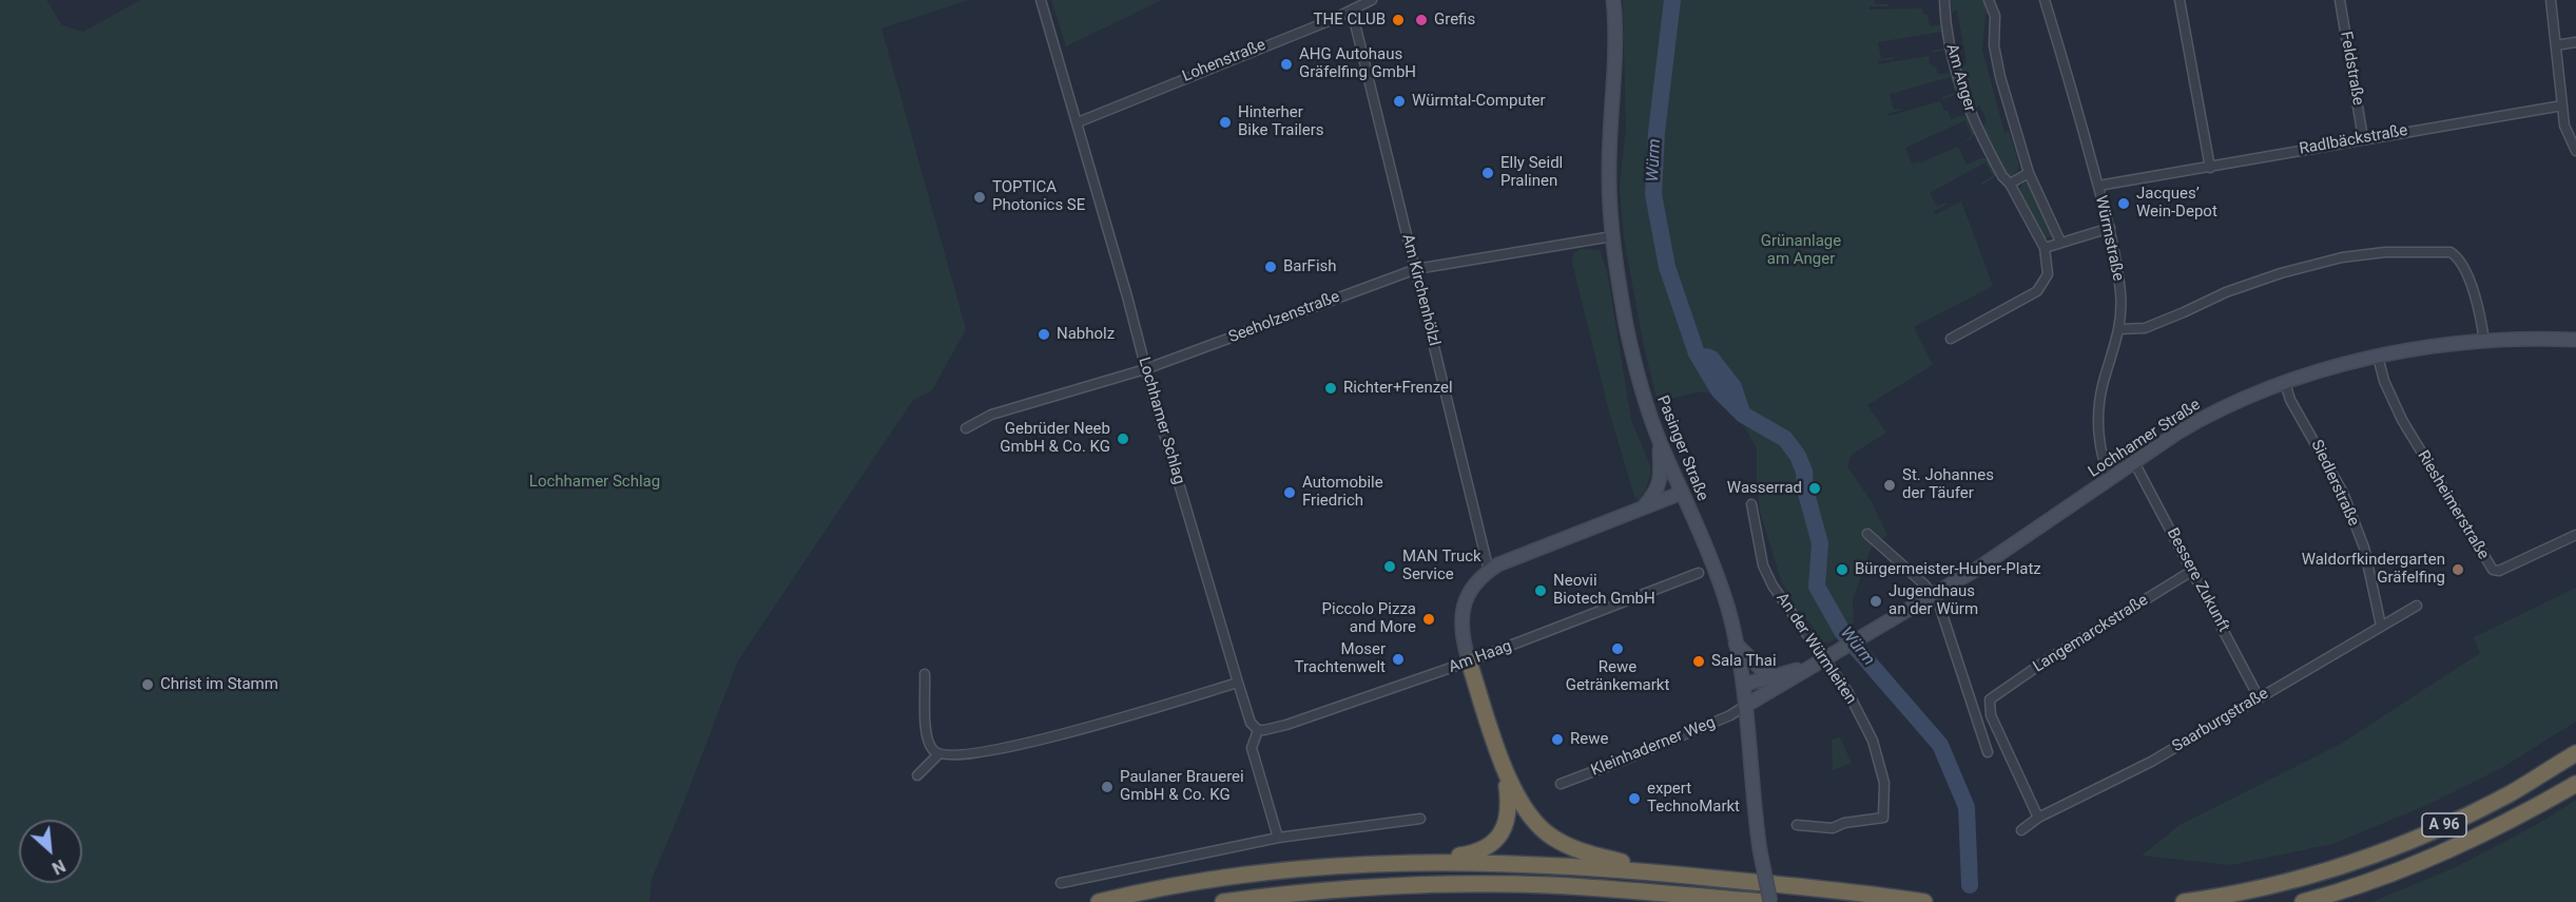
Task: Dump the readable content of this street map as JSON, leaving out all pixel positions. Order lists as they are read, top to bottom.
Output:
{
  "streets": {
    "highway": ["A 96"],
    "main road": ["Lochhamer Straße", "Pasinger Straße"],
    "street": [
      "Lohenstraße",
      "Feldstraße",
      "Am Anger",
      "Radlbäckstraße",
      "Würmstraße",
      "Am Kirchenhölzl",
      "Seeholzenstraße",
      "Lochhamer Schlag",
      "Siedlerstraße",
      "Riesheimerstraße",
      "Bessere Zukunft",
      "Langemarckstraße",
      "An der Würmleiten",
      "Am Haag",
      "Saarburgstraße",
      "Kleinhaderner Weg"
    ]
  },
  "crossings": [
    ["Lohenstraße", "Am Kirchenhölzl"],
    ["Lohenstraße", "Lochhamer Schlag"],
    ["Feldstraße", "Radlbäckstraße"],
    ["Radlbäckstraße", "Würmstraße"],
    ["Würmstraße", "Lochhamer Straße"],
    ["Am Kirchenhölzl", "Seeholzenstraße"],
    ["Seeholzenstraße", "Lochhamer Schlag"],
    ["Seeholzenstraße", "Pasinger Straße"],
    ["Lochhamer Schlag", "Am Haag"],
    ["Lochhamer Straße", "Pasinger Straße"],
    ["Lochhamer Straße", "Siedlerstraße"],
    ["Lochhamer Straße", "Riesheimerstraße"],
    ["Lochhamer Straße", "Bessere Zukunft"],
    ["Lochhamer Straße", "An der Würmleiten"],
    ["Lochhamer Straße", "Kleinhaderner Weg"],
    ["Pasinger Straße", "Kleinhaderner Weg"],
    ["Siedlerstraße", "Saarburgstraße"],
    ["Bessere Zukunft", "Langemarckstraße"],
    ["Bessere Zukunft", "Saarburgstraße"],
    ["Langemarckstraße", "Saarburgstraße"]
  ],
  "water": ["Würm"],
  "parks": ["Grünanlage am Anger", "Lochhamer Schlag"],
  "places": [
    "THE CLUB",
    "Grefis",
    "AHG Autohaus Gräfelfing GmbH",
    "Würmtal-Computer",
    "Hinterher Bike Trailers",
    "Elly Seidl Pralinen",
    "TOPTICA Photonics SE",
    "Jacques’ Wein-Depot",
    "BarFish",
    "Nabholz",
    "Richter+Frenzel",
    "Gebrüder Neeb GmbH & Co. KG",
    "St. Johannes der Täufer",
    "Wasserrad",
    "Automobile Friedrich",
    "MAN Truck Service",
    "Bürgermeister-Huber-Platz",
    "Waldorfkindergarten Gräfelfing",
    "Neovii Biotech GmbH",
    "Jugendhaus an der Würm",
    "Piccolo Pizza and More",
    "Rewe Getränkemarkt",
    "Moser Trachtenwelt",
    "Sala Thai",
    "Christ im Stamm",
    "Rewe",
    "Paulaner Brauerei GmbH & Co. KG",
    "expert TechnoMarkt"
  ],
  "north": "bottom right"
}
